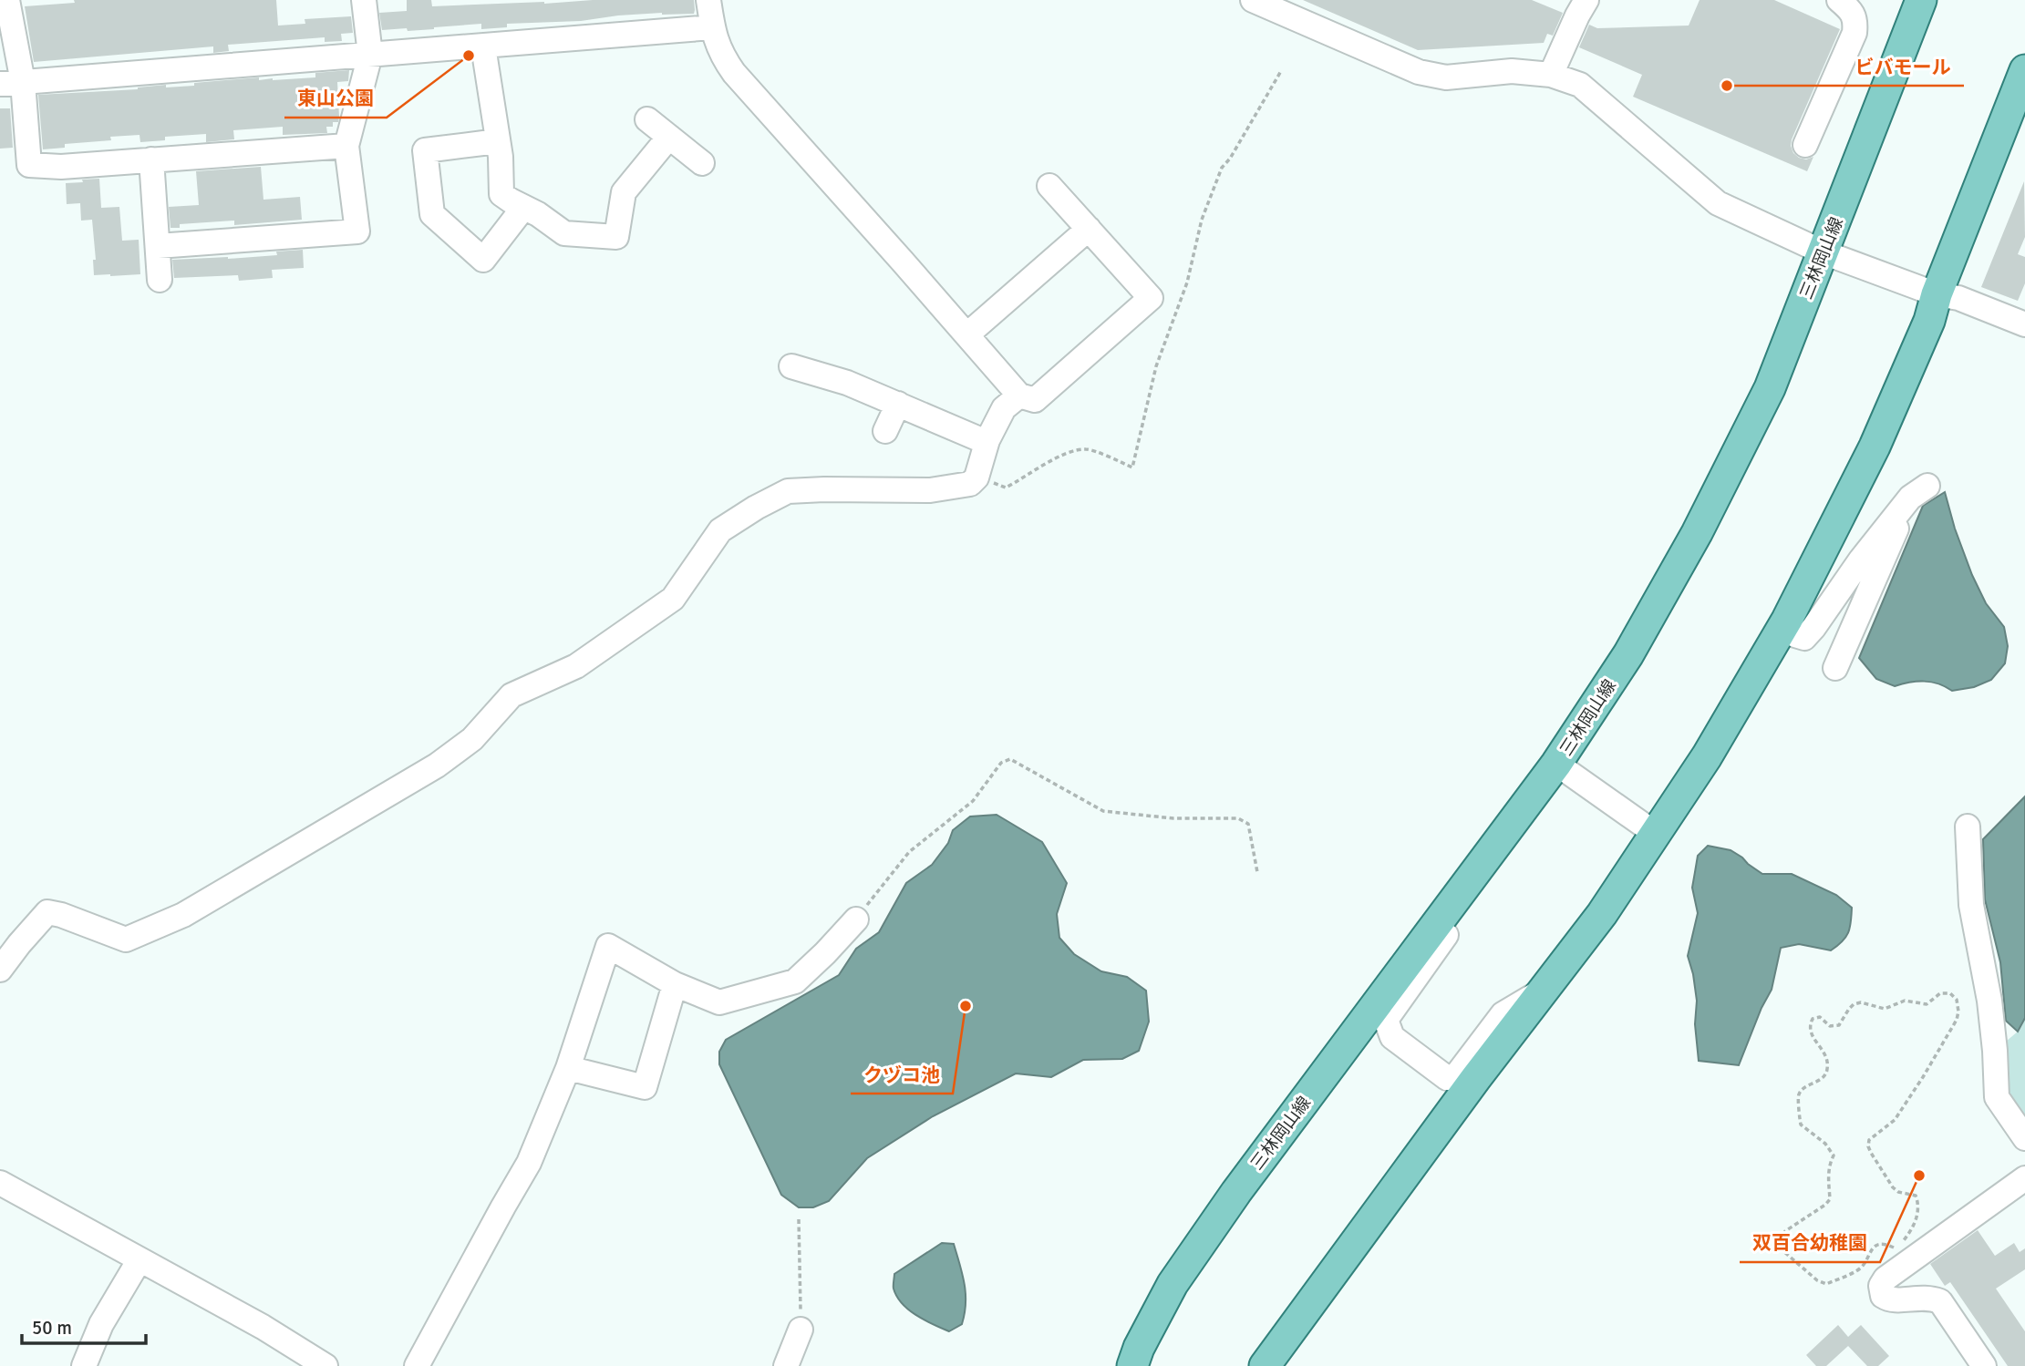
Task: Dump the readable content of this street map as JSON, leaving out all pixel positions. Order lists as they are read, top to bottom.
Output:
{
  "streets": {
    "main road": ["三林岡山線"]
  },
  "places": [
    "東山公園",
    "ビバモール",
    "クヅコ池",
    "双百合幼稚園"
  ],
  "scale_bar": "50 m"
}
